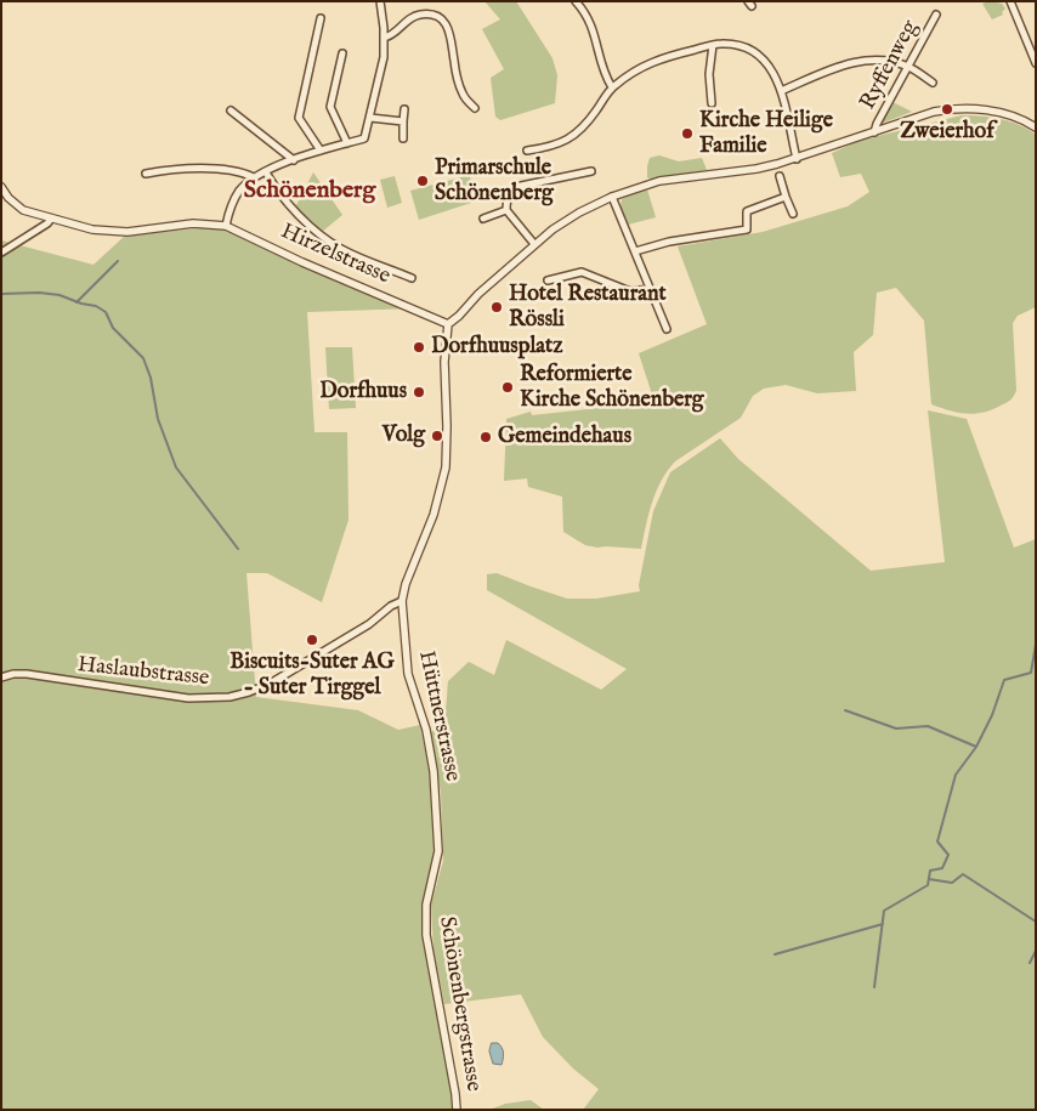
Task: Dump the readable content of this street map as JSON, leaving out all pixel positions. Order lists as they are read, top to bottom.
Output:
{
  "streets": {
    "street": [
      "Ryffenweg",
      "Hirzelstrasse",
      "Haslaubstrasse",
      "Hüttnerstrasse",
      "Schönenbergstrasse"
    ]
  },
  "crossings": [
    ["Hirzelstrasse", "Hüttnerstrasse"],
    ["Haslaubstrasse", "Hüttnerstrasse"],
    ["Hüttnerstrasse", "Schönenbergstrasse"]
  ],
  "districts": ["Schönenberg"],
  "places": [
    "Zweierhof",
    "Kirche Heilige Familie",
    "Primarschule Schönenberg",
    "Hotel Restaurant Rössli",
    "Dorfhuusplatz",
    "Reformierte Kirche Schönenberg",
    "Dorfhuus",
    "Volg",
    "Gemeindehaus",
    "Biscuits-Suter AG - Suter Tirggel"
  ]
}
